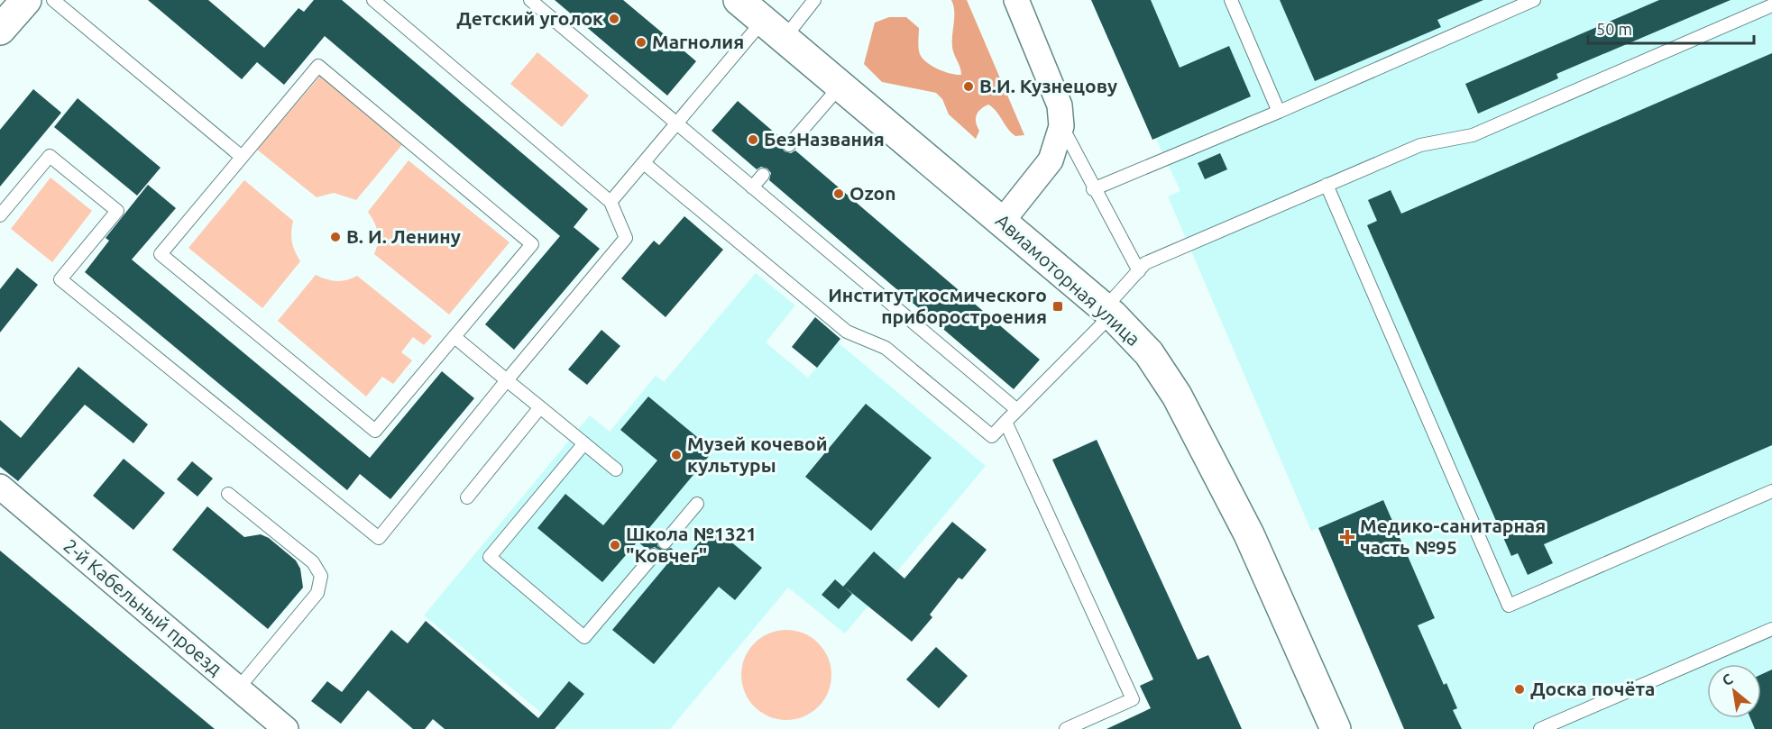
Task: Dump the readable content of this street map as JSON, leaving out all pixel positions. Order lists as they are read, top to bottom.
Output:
{
  "streets": {
    "street": ["Авиамоторная улица", "2-й Кабельный проезд"]
  },
  "places": {
    "other": [
      "Детский уголок",
      "Магнолия",
      "В.И. Кузнецову",
      "БезНазвания",
      "Ozon",
      "В. И. Ленину",
      "Музей кочевой культуры",
      "Школа №1321 \"Ковчег\"",
      "Доска почёта"
    ],
    "transit": ["Институт космического приборостроения"],
    "health": ["Медико-санитарная часть №95"]
  },
  "scale_bar": "50 m",
  "north": "top left"
}
